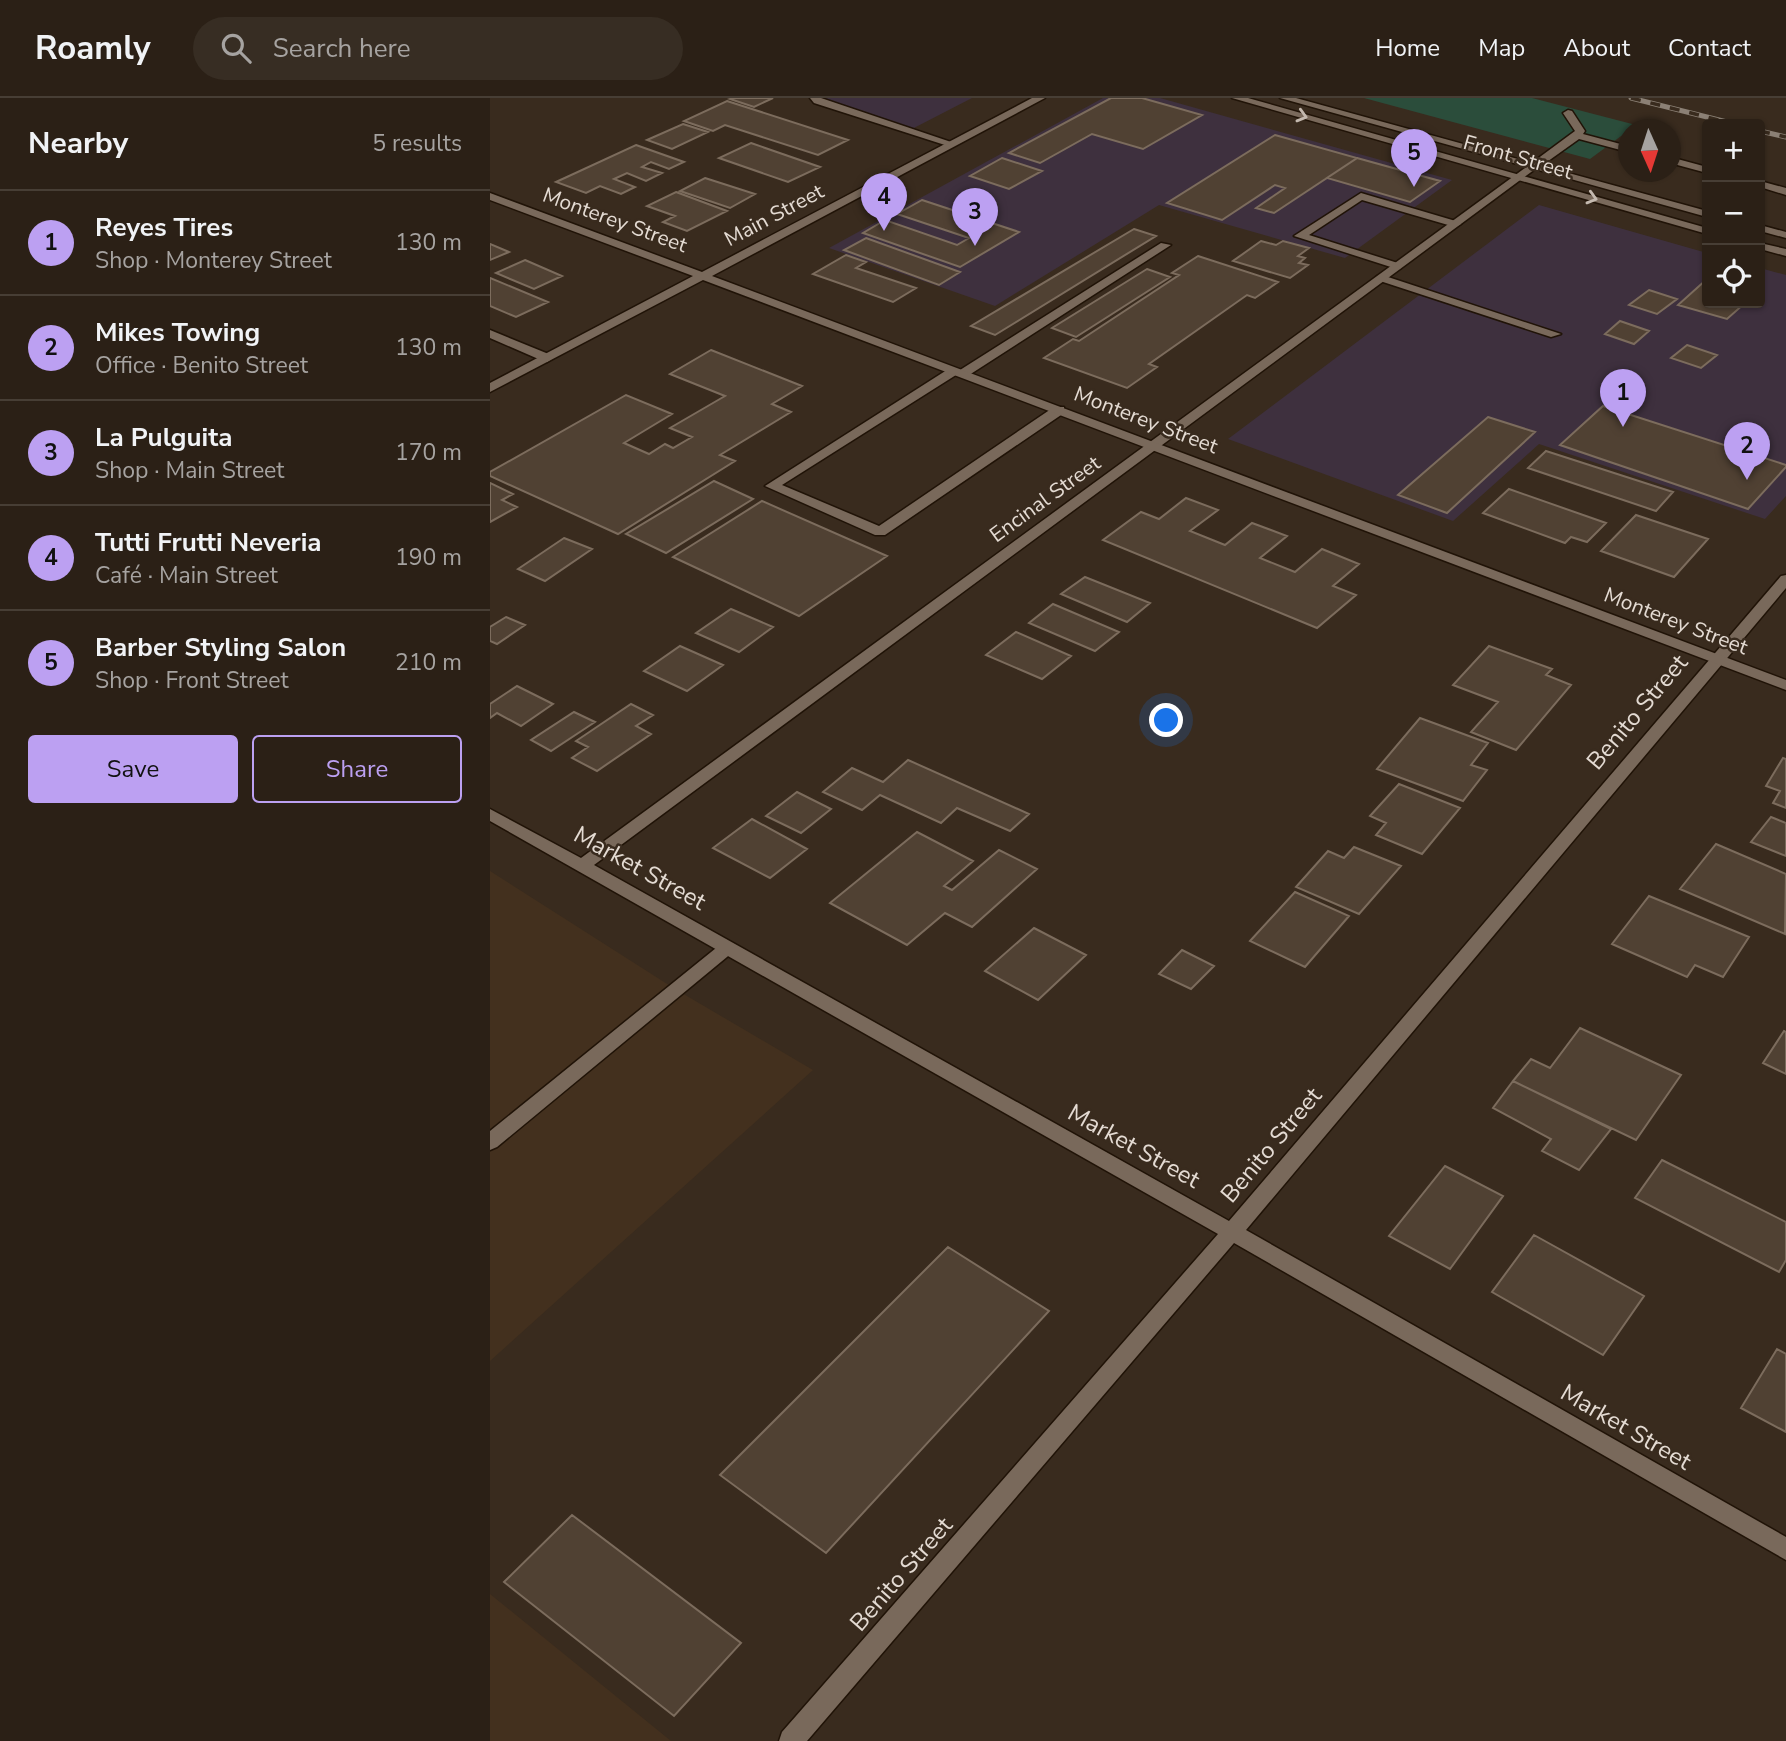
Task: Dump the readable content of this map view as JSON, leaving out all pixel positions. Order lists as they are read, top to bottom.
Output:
{
  "streets": {
    "street": [
      "Front Street",
      "Main Street",
      "Monterey Street",
      "Encinal Street",
      "Benito Street",
      "Market Street"
    ]
  },
  "crossings": [
    ["Front Street", "Encinal Street"],
    ["Main Street", "Monterey Street"],
    ["Monterey Street", "Encinal Street"],
    ["Monterey Street", "Benito Street"],
    ["Encinal Street", "Market Street"],
    ["Benito Street", "Market Street"]
  ],
  "north": "bottom",
  "page": {
    "header": "Roamly",
    "search": "Search here",
    "nav": [
      "Home",
      "Map",
      "About",
      "Contact"
    ],
    "heading": ["Nearby", "5 results"],
    "map_buttons": ["+", "−"],
    "pins": [
      "5",
      "4",
      "3",
      "1",
      "2"
    ],
    "list": [
      {
        "mark": "1",
        "name": "Reyes Tires",
        "note": "Shop · Monterey Street",
        "value": "130 m"
      },
      {
        "mark": "2",
        "name": "Mikes Towing",
        "note": "Office · Benito Street",
        "value": "130 m"
      },
      {
        "mark": "3",
        "name": "La Pulguita",
        "note": "Shop · Main Street",
        "value": "170 m"
      },
      {
        "mark": "4",
        "name": "Tutti Frutti Neveria",
        "note": "Café · Main Street",
        "value": "190 m"
      },
      {
        "mark": "5",
        "name": "Barber Styling Salon",
        "note": "Shop · Front Street",
        "value": "210 m"
      }
    ],
    "buttons": ["Save", "Share"]
  }
}
